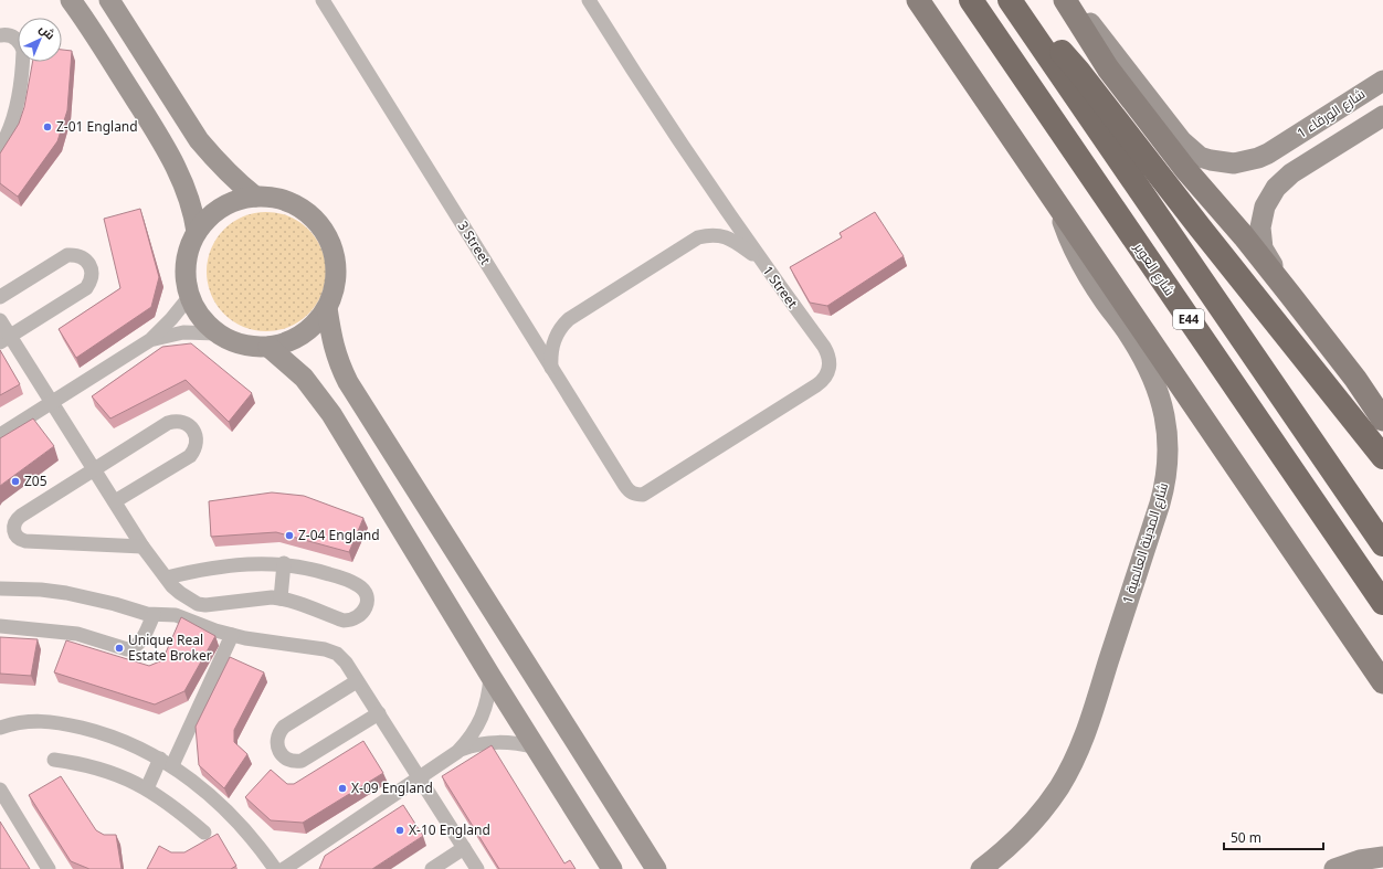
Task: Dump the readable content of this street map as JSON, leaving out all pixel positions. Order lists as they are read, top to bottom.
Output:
{
  "streets": {
    "highway": ["شارع العوير", "E44"],
    "street": [
      "شارع الورقاء 1",
      "3 Street",
      "1 Street",
      "شارع المدينة العالمية 1"
    ]
  },
  "crossings": [
    ["3 Street", "1 Street"]
  ],
  "places": [
    "Z-01 England",
    "Z05",
    "Z-04 England",
    "Unique Real Estate Broker",
    "X-09 England",
    "X-10 England"
  ],
  "scale_bar": "50 m",
  "north": "top right"
}
